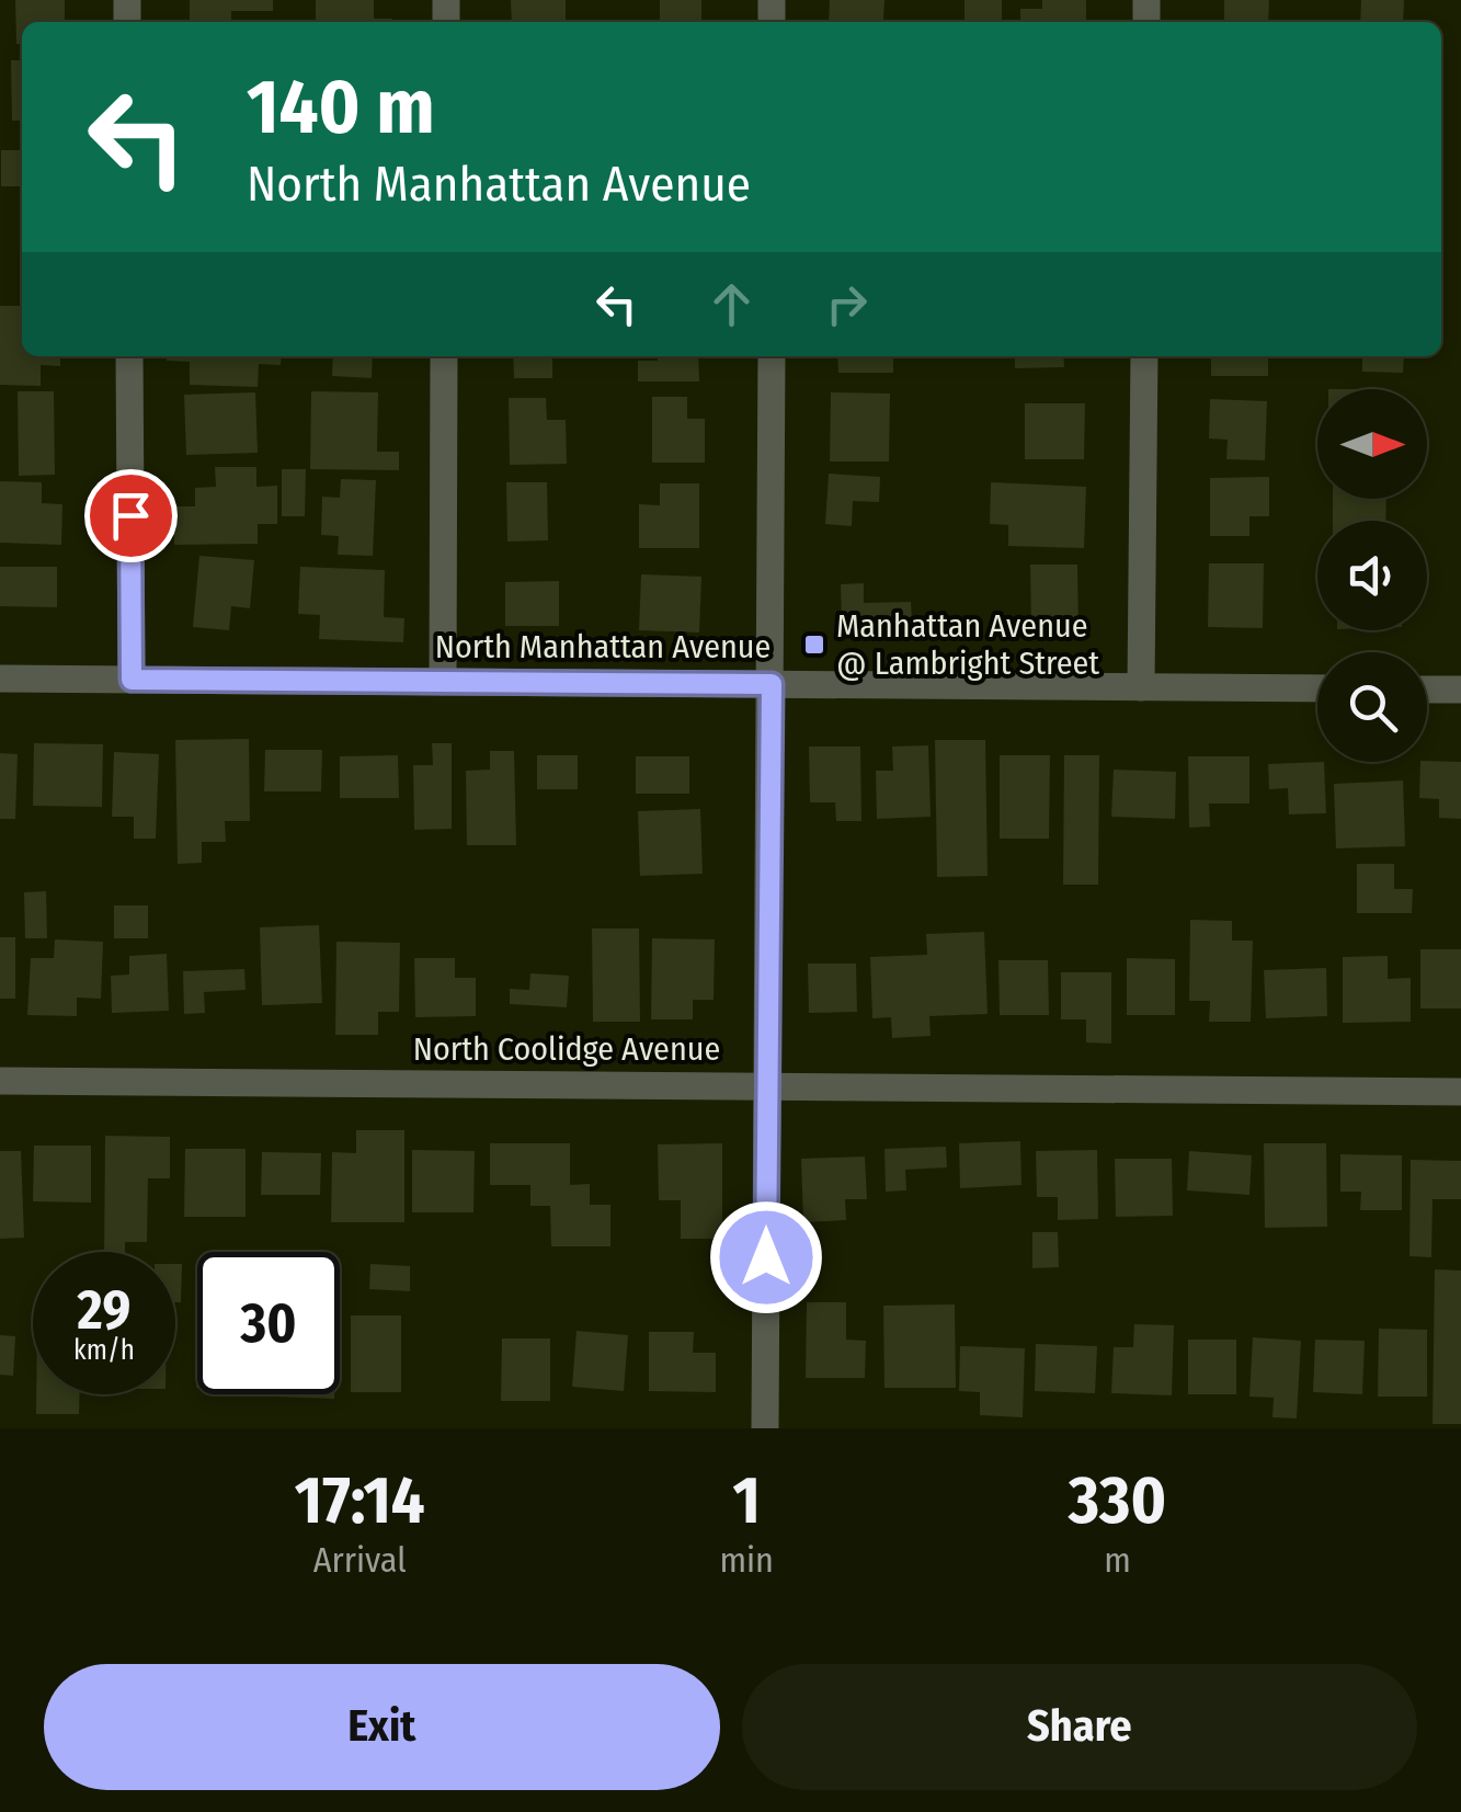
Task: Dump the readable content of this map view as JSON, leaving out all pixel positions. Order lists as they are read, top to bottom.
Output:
{
  "streets": {
    "street": ["North Manhattan Avenue", "North Coolidge Avenue"]
  },
  "places": {
    "transit": ["Manhattan Avenue @ Lambright Street"]
  },
  "north": "right",
  "page": {
    "turn": ["140 m", "North Manhattan Avenue"],
    "speed": "29 km/h",
    "limit": "30",
    "eta": [
      "17:14",
      "Arrival",
      "1",
      "min",
      "330",
      "m"
    ],
    "buttons": ["Exit", "Share"]
  }
}
